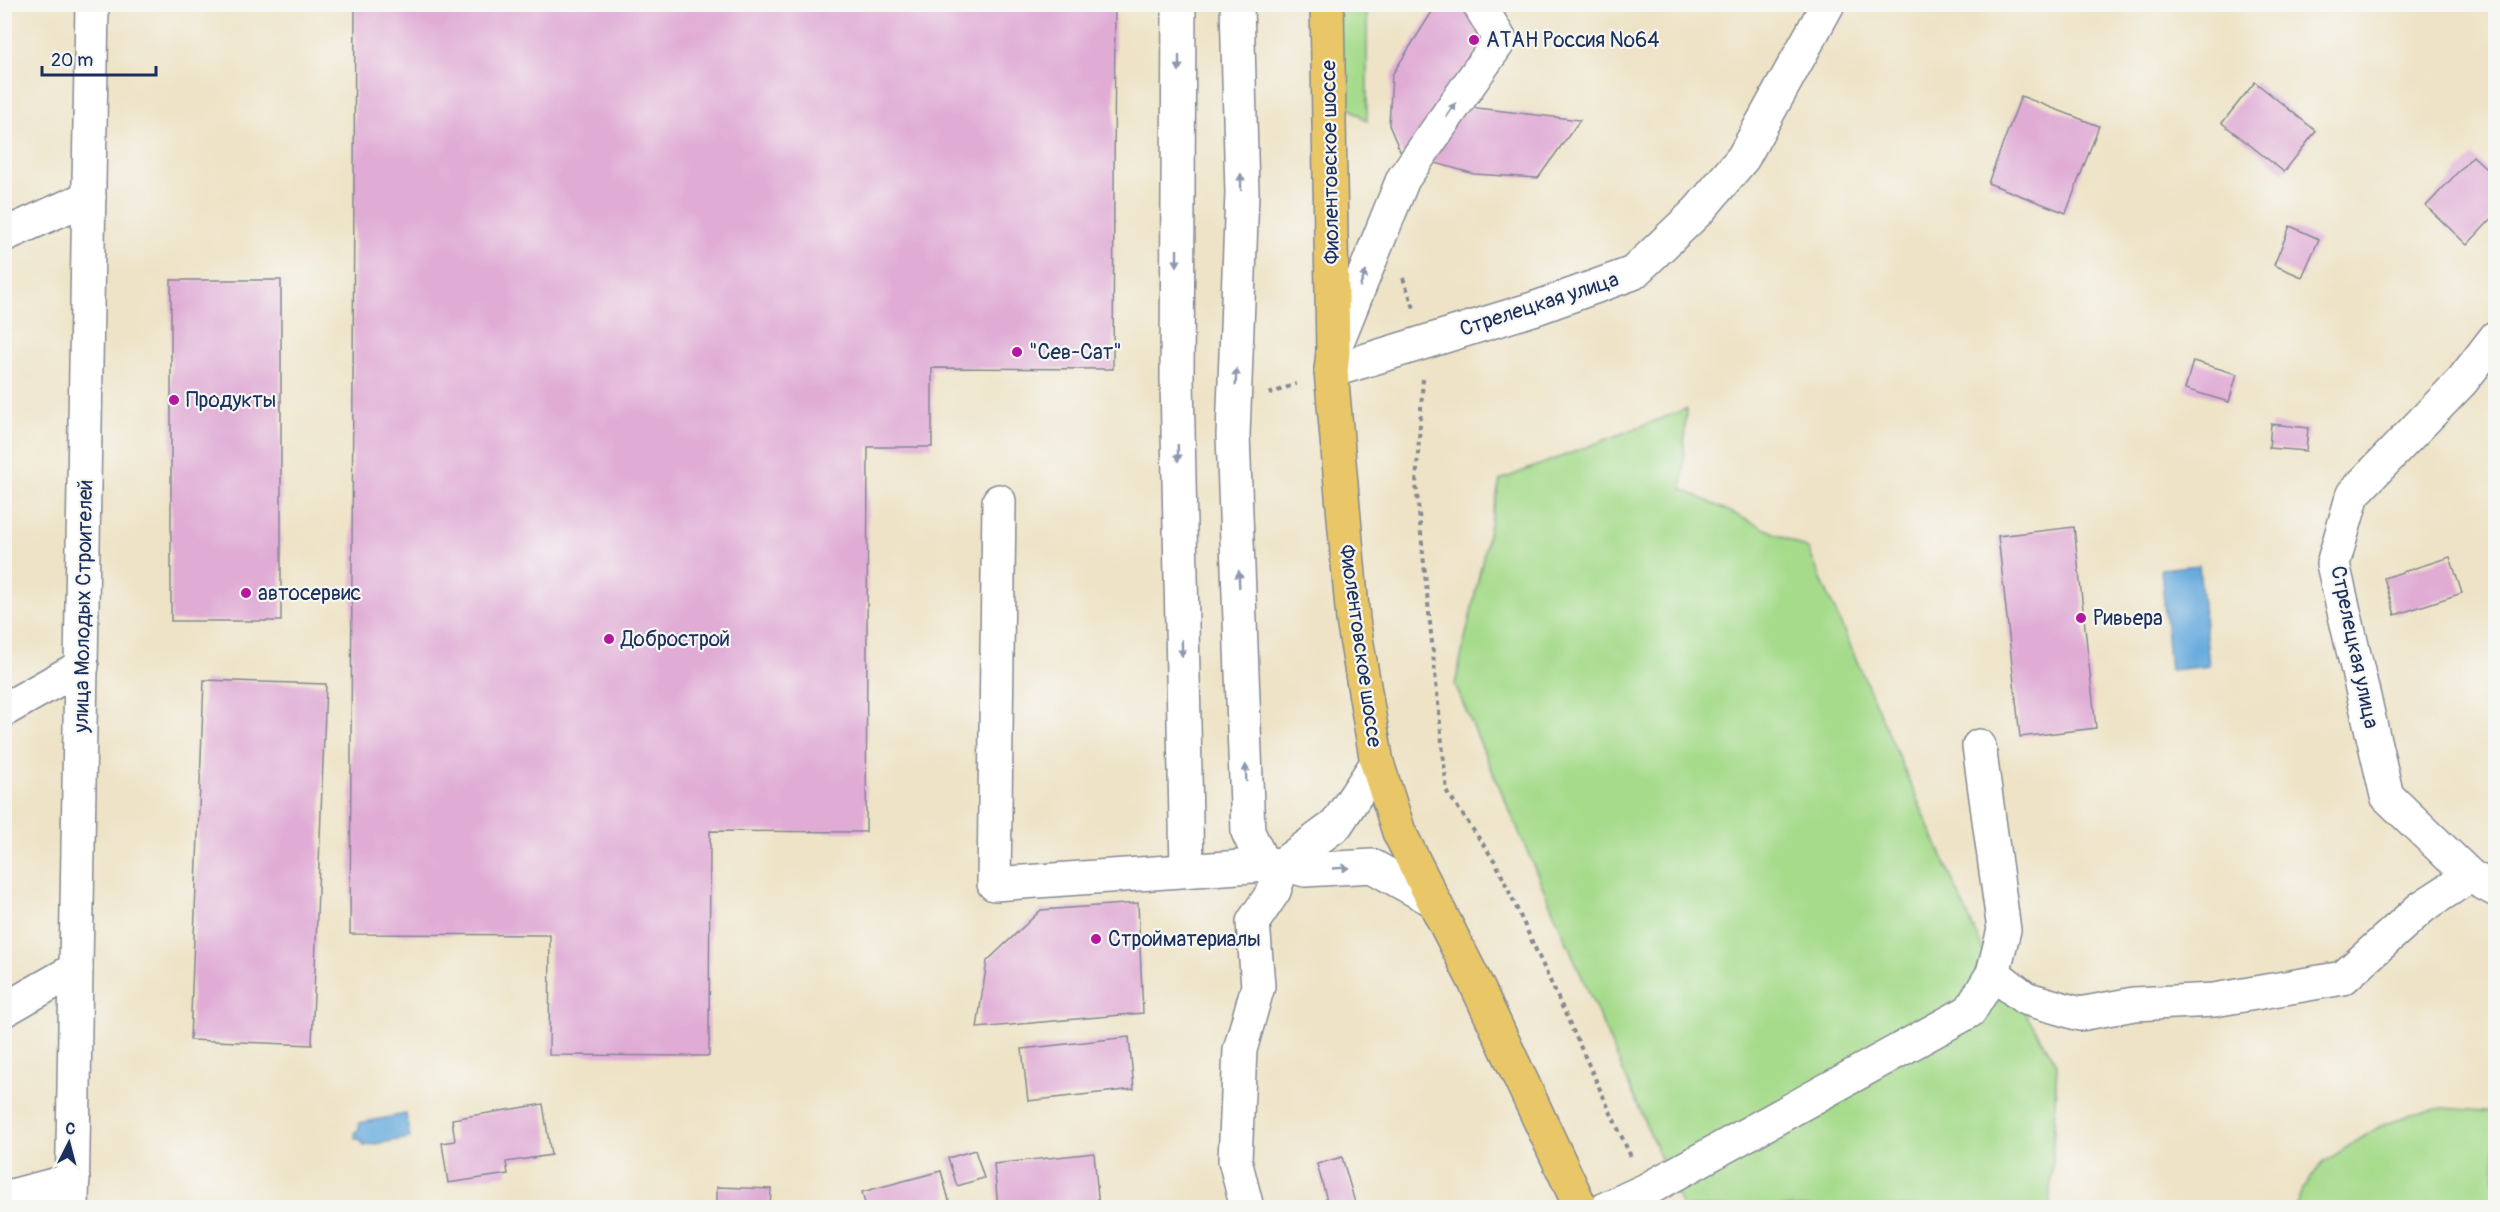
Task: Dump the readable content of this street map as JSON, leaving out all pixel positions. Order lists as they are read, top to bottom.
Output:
{
  "streets": {
    "main road": ["Фиолентовское шоссе"],
    "street": ["Стрелецкая улица", "улица Молодых Строителей"]
  },
  "crossings": [
    ["Фиолентовское шоссе", "Стрелецкая улица"]
  ],
  "places": [
    "АТАН Россия №64",
    "\"Сев-Сат\"",
    "Продукты",
    "автосервис",
    "Ривьера",
    "Добрострой",
    "Стройматериалы"
  ],
  "scale_bar": "20 m",
  "north": "top"
}
